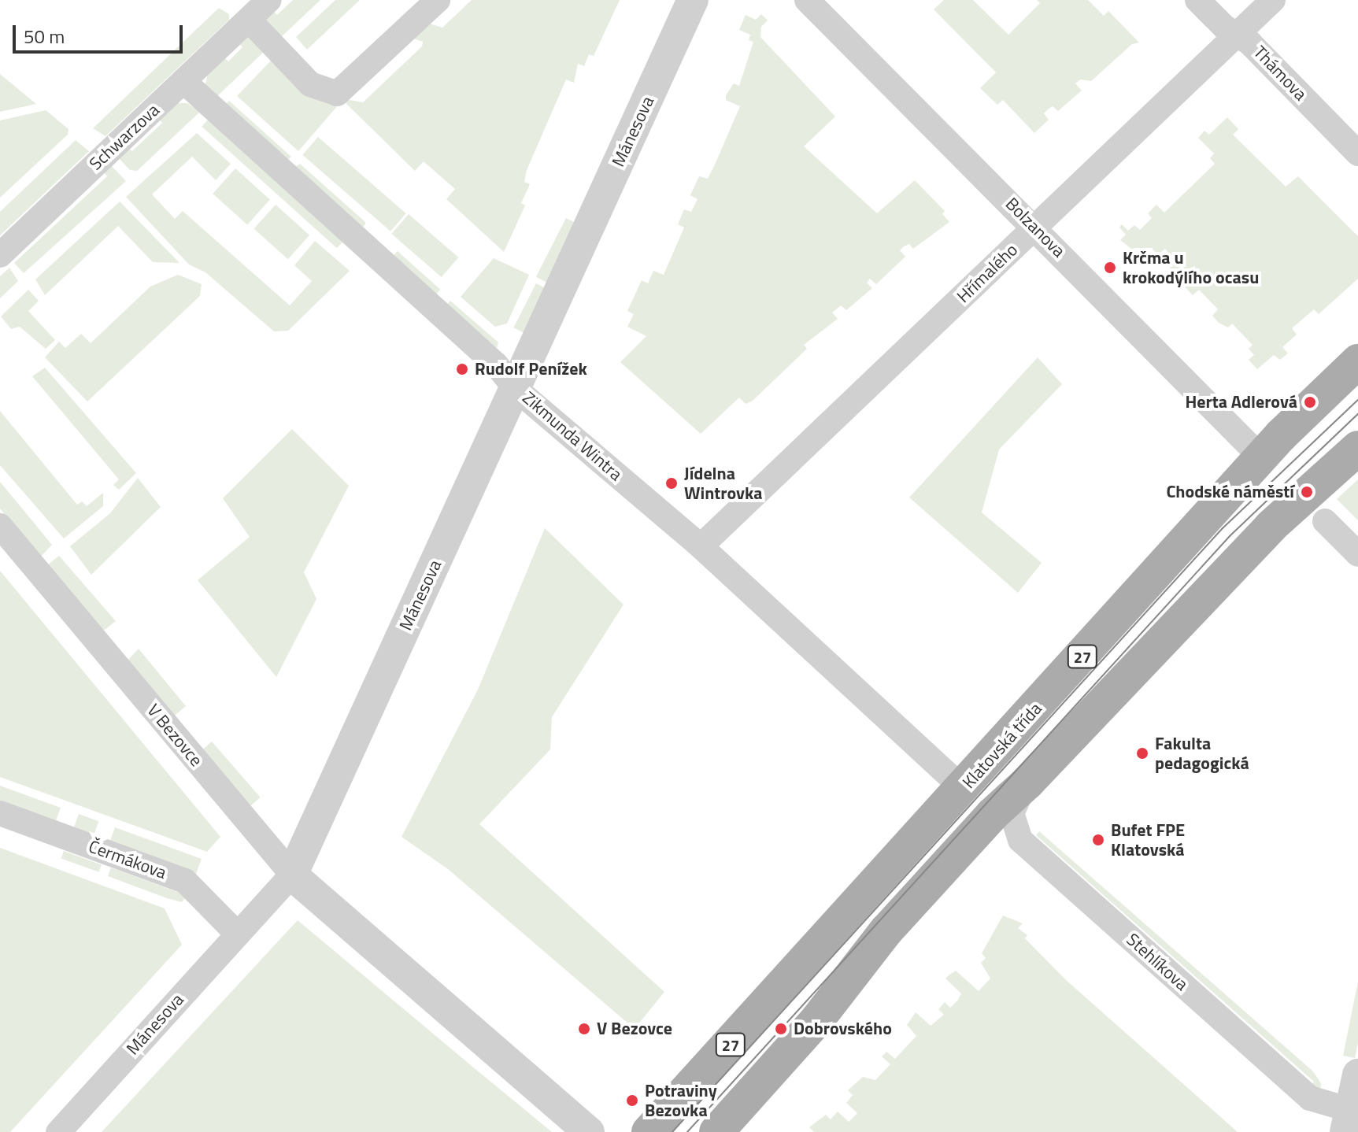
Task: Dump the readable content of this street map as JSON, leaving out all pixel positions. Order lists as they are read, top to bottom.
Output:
{
  "streets": {
    "main road": ["27", "Klatovská třída"],
    "street": [
      "Thámova",
      "Mánesova",
      "Schwarzova",
      "Bolzanova",
      "Hřímalého",
      "Zikmunda Wintra",
      "V Bezovce",
      "Čermákova",
      "Stehlíkova"
    ]
  },
  "crossings": [
    ["Thámova", "Hřímalého"],
    ["Mánesova", "Zikmunda Wintra"],
    ["Mánesova", "V Bezovce"],
    ["Mánesova", "Čermákova"],
    ["Schwarzova", "Zikmunda Wintra"],
    ["Bolzanova", "Hřímalého"],
    ["Bolzanova", "Klatovská třída"],
    ["Hřímalého", "Zikmunda Wintra"],
    ["Zikmunda Wintra", "Klatovská třída"]
  ],
  "places": [
    "Krčma u krokodýlího ocasu",
    "Rudolf Penížek",
    "Herta Adlerová",
    "Jídelna Wintrovka",
    "Chodské náměstí",
    "Fakulta pedagogická",
    "Bufet FPE Klatovská",
    "V Bezovce",
    "Dobrovského",
    "Potraviny Bezovka"
  ],
  "scale_bar": "50 m"
}
